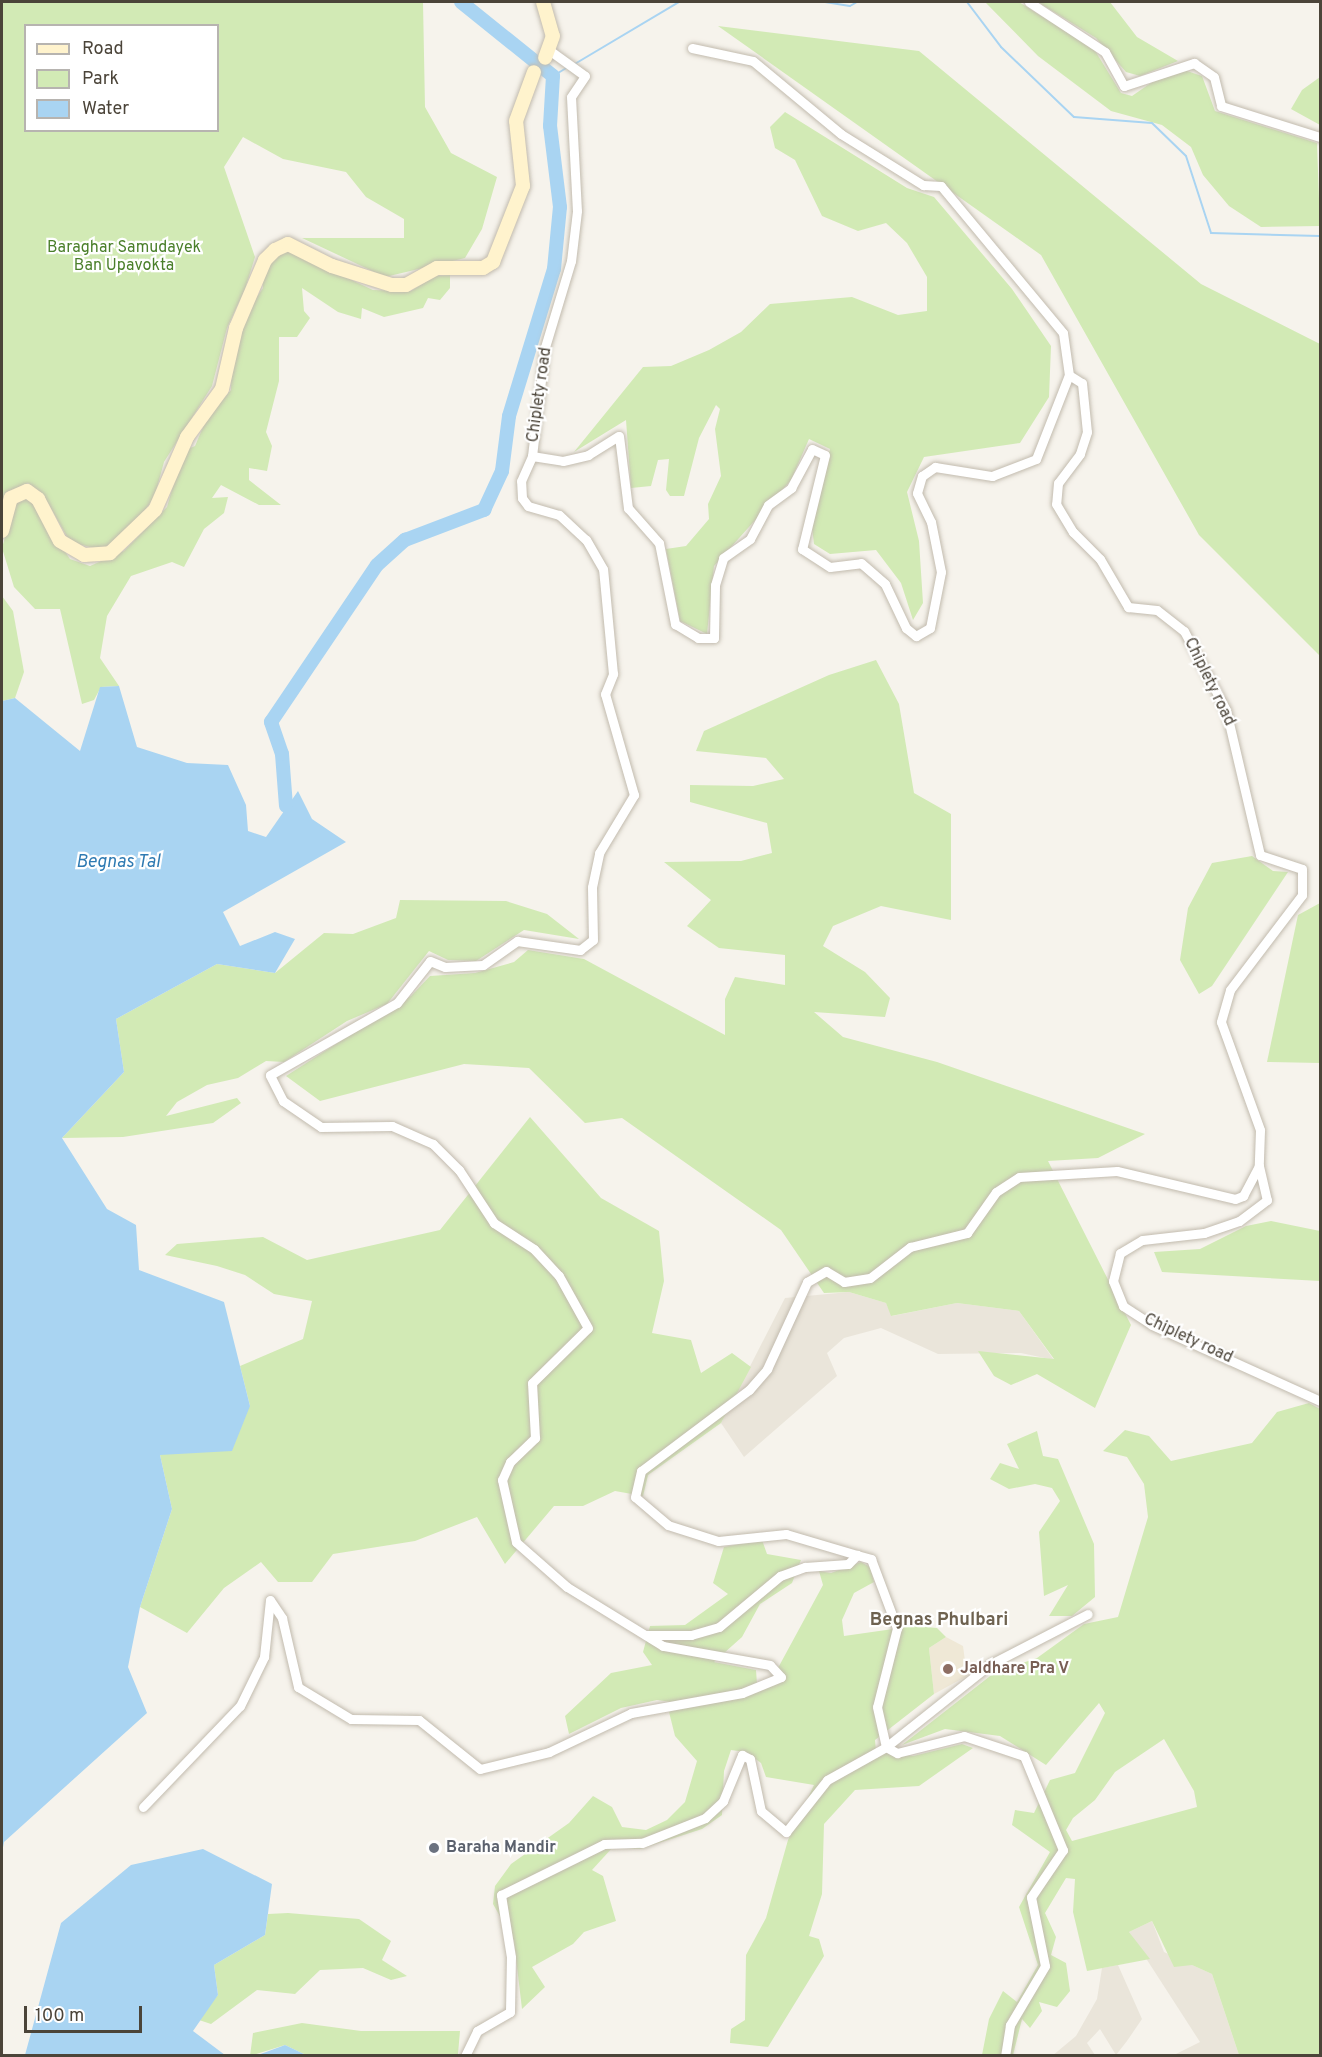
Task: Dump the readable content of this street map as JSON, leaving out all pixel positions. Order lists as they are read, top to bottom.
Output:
{
  "streets": {
    "street": ["Chiplety road"]
  },
  "districts": ["Begnas Phulbari"],
  "water": ["Begnas Tal"],
  "parks": ["Baraghar Samudayek Ban Upavokta"],
  "places": ["Jaldhare Pra V", "Baraha Mandir"],
  "legend": ["Road", "Park", "Water"],
  "scale_bar": "100 m"
}
